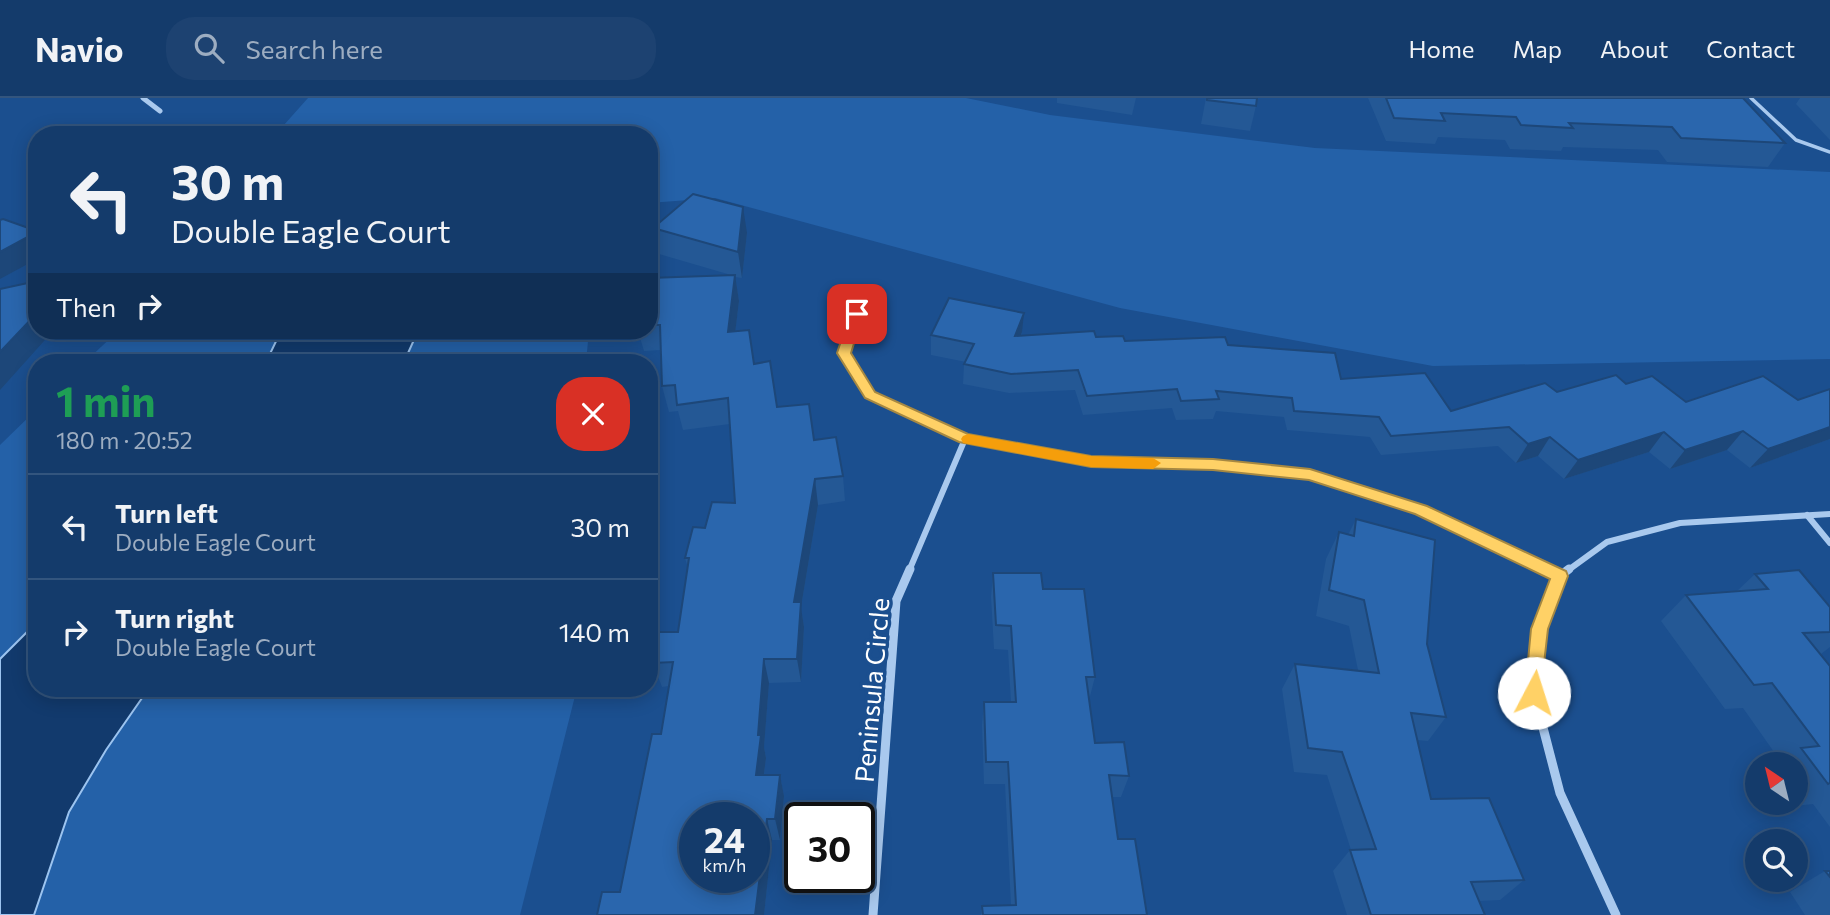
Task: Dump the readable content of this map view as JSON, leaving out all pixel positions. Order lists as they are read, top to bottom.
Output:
{
  "streets": {
    "street": ["Peninsula Circle"]
  },
  "north": "top left",
  "page": {
    "header": "Navio",
    "search": "Search here",
    "nav": [
      "Home",
      "Map",
      "About",
      "Contact"
    ],
    "turn": ["30 m", "Double Eagle Court"],
    "then": "Then",
    "heading": ["1 min", "180 m · 20:52"],
    "list": [
      {
        "name": "Turn left",
        "note": "Double Eagle Court",
        "value": "30 m"
      },
      {
        "name": "Turn right",
        "note": "Double Eagle Court",
        "value": "140 m"
      }
    ],
    "speed": "24 km/h",
    "limit": "30"
  }
}
